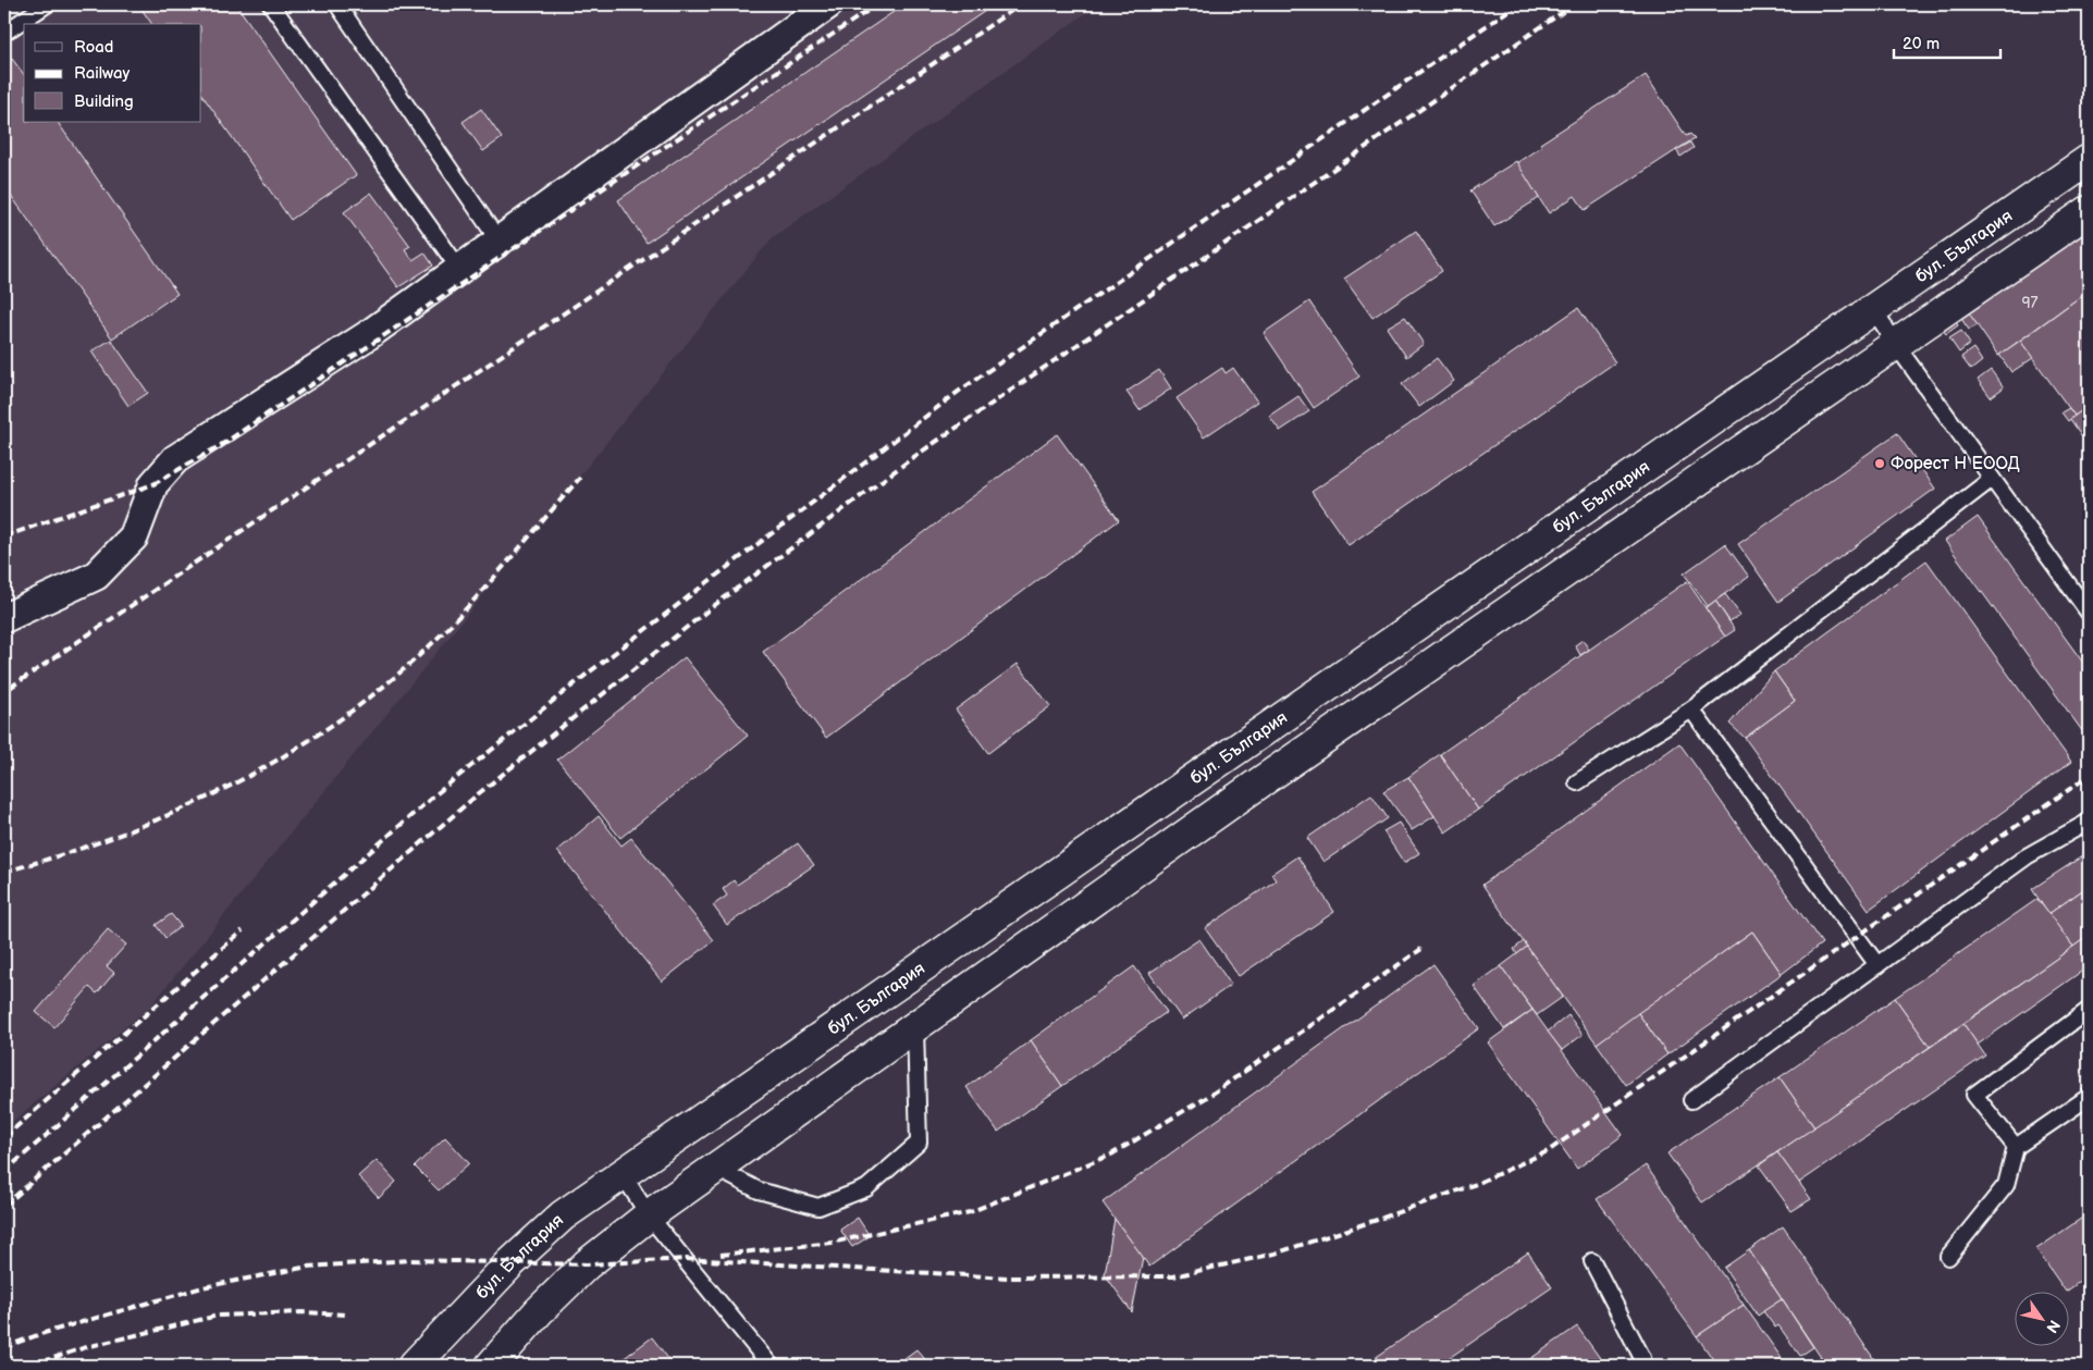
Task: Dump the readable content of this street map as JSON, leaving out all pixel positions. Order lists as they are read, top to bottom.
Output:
{
  "streets": {
    "street": ["бул. България"]
  },
  "places": ["Форест Н ЕООД"],
  "house_numbers": ["97"],
  "legend": ["Road", "Railway", "Building"],
  "scale_bar": "20 m",
  "north": "bottom right"
}
